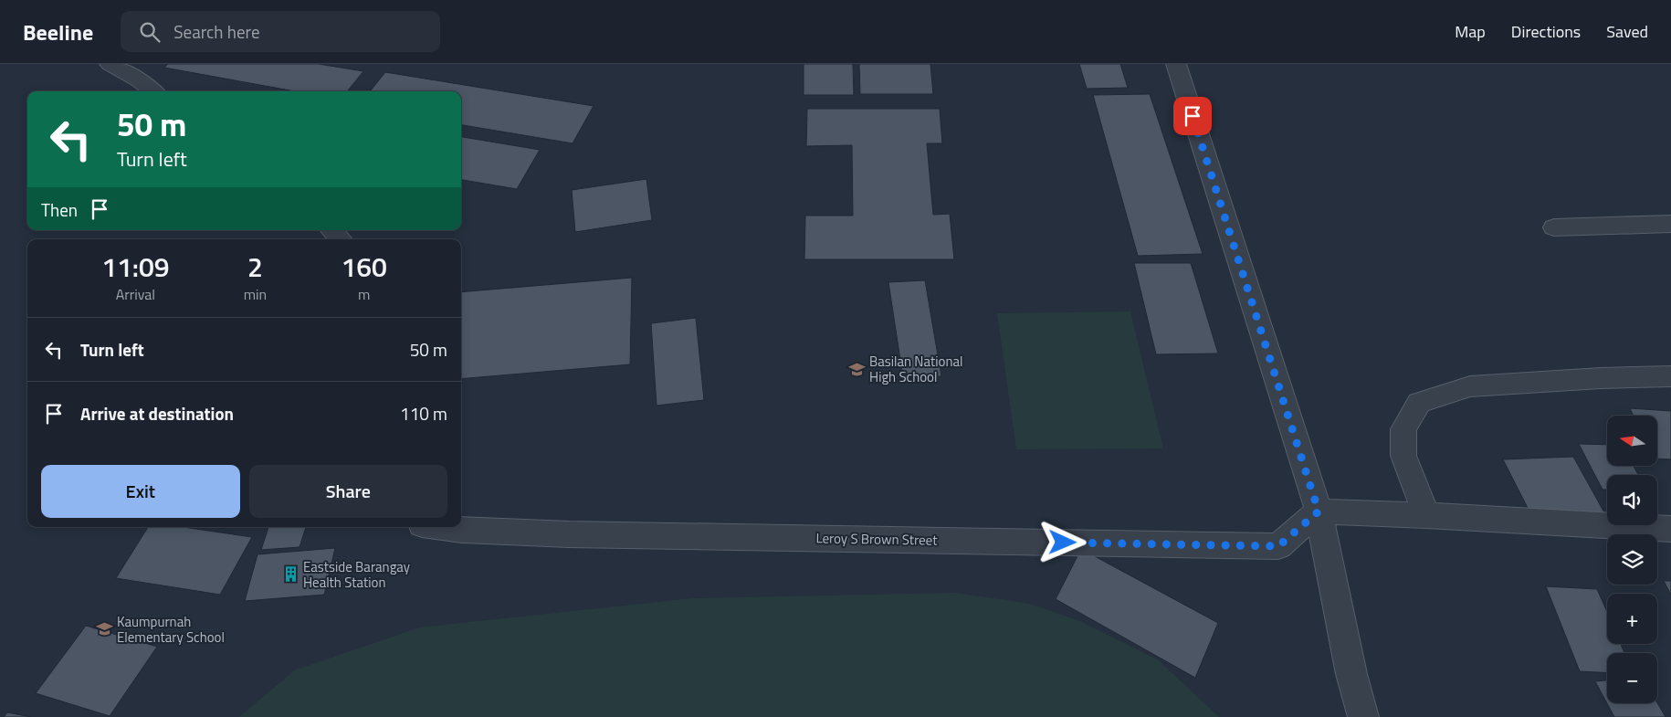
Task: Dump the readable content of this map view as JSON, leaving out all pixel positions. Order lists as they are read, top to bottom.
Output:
{
  "streets": {
    "street": ["Leroy S Brown Street"]
  },
  "places": {
    "school or university": ["Basilan National High School", "Kaumpurnah Elementary School"],
    "building": ["Eastside Barangay Health Station"]
  },
  "north": "left",
  "page": {
    "header": "Beeline",
    "search": "Search here",
    "nav": ["Map", "Directions", "Saved"],
    "turn": ["50 m", "Turn left"],
    "then": "Then",
    "eta": [
      "11:09",
      "Arrival",
      "2",
      "min",
      "160",
      "m"
    ],
    "list": [
      {
        "name": "Turn left",
        "value": "50 m"
      },
      {
        "name": "Arrive at destination",
        "value": "110 m"
      }
    ],
    "map_buttons": ["+", "−"],
    "buttons": ["Exit", "Share"]
  }
}
